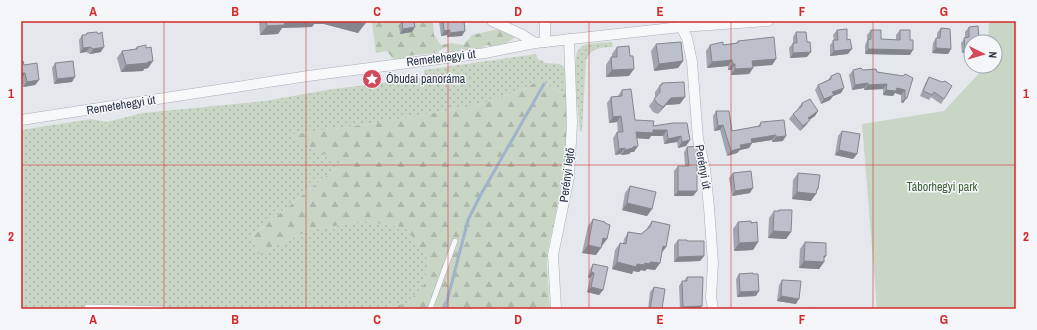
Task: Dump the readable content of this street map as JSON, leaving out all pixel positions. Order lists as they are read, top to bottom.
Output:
{
  "streets": {
    "street": ["Remetehegyi út", "Perényi út", "Perényi lejtő"]
  },
  "crossings": [
    ["Remetehegyi út", "Perényi út"],
    ["Remetehegyi út", "Perényi lejtő"]
  ],
  "parks": ["Táborhegyi park"],
  "places": {
    "place": ["Óbudai panoráma"]
  },
  "north": "right",
  "grid": {
    "columns": [
      "A",
      "B",
      "C",
      "D",
      "E",
      "F",
      "G"
    ],
    "rows": ["1", "2"]
  }
}
